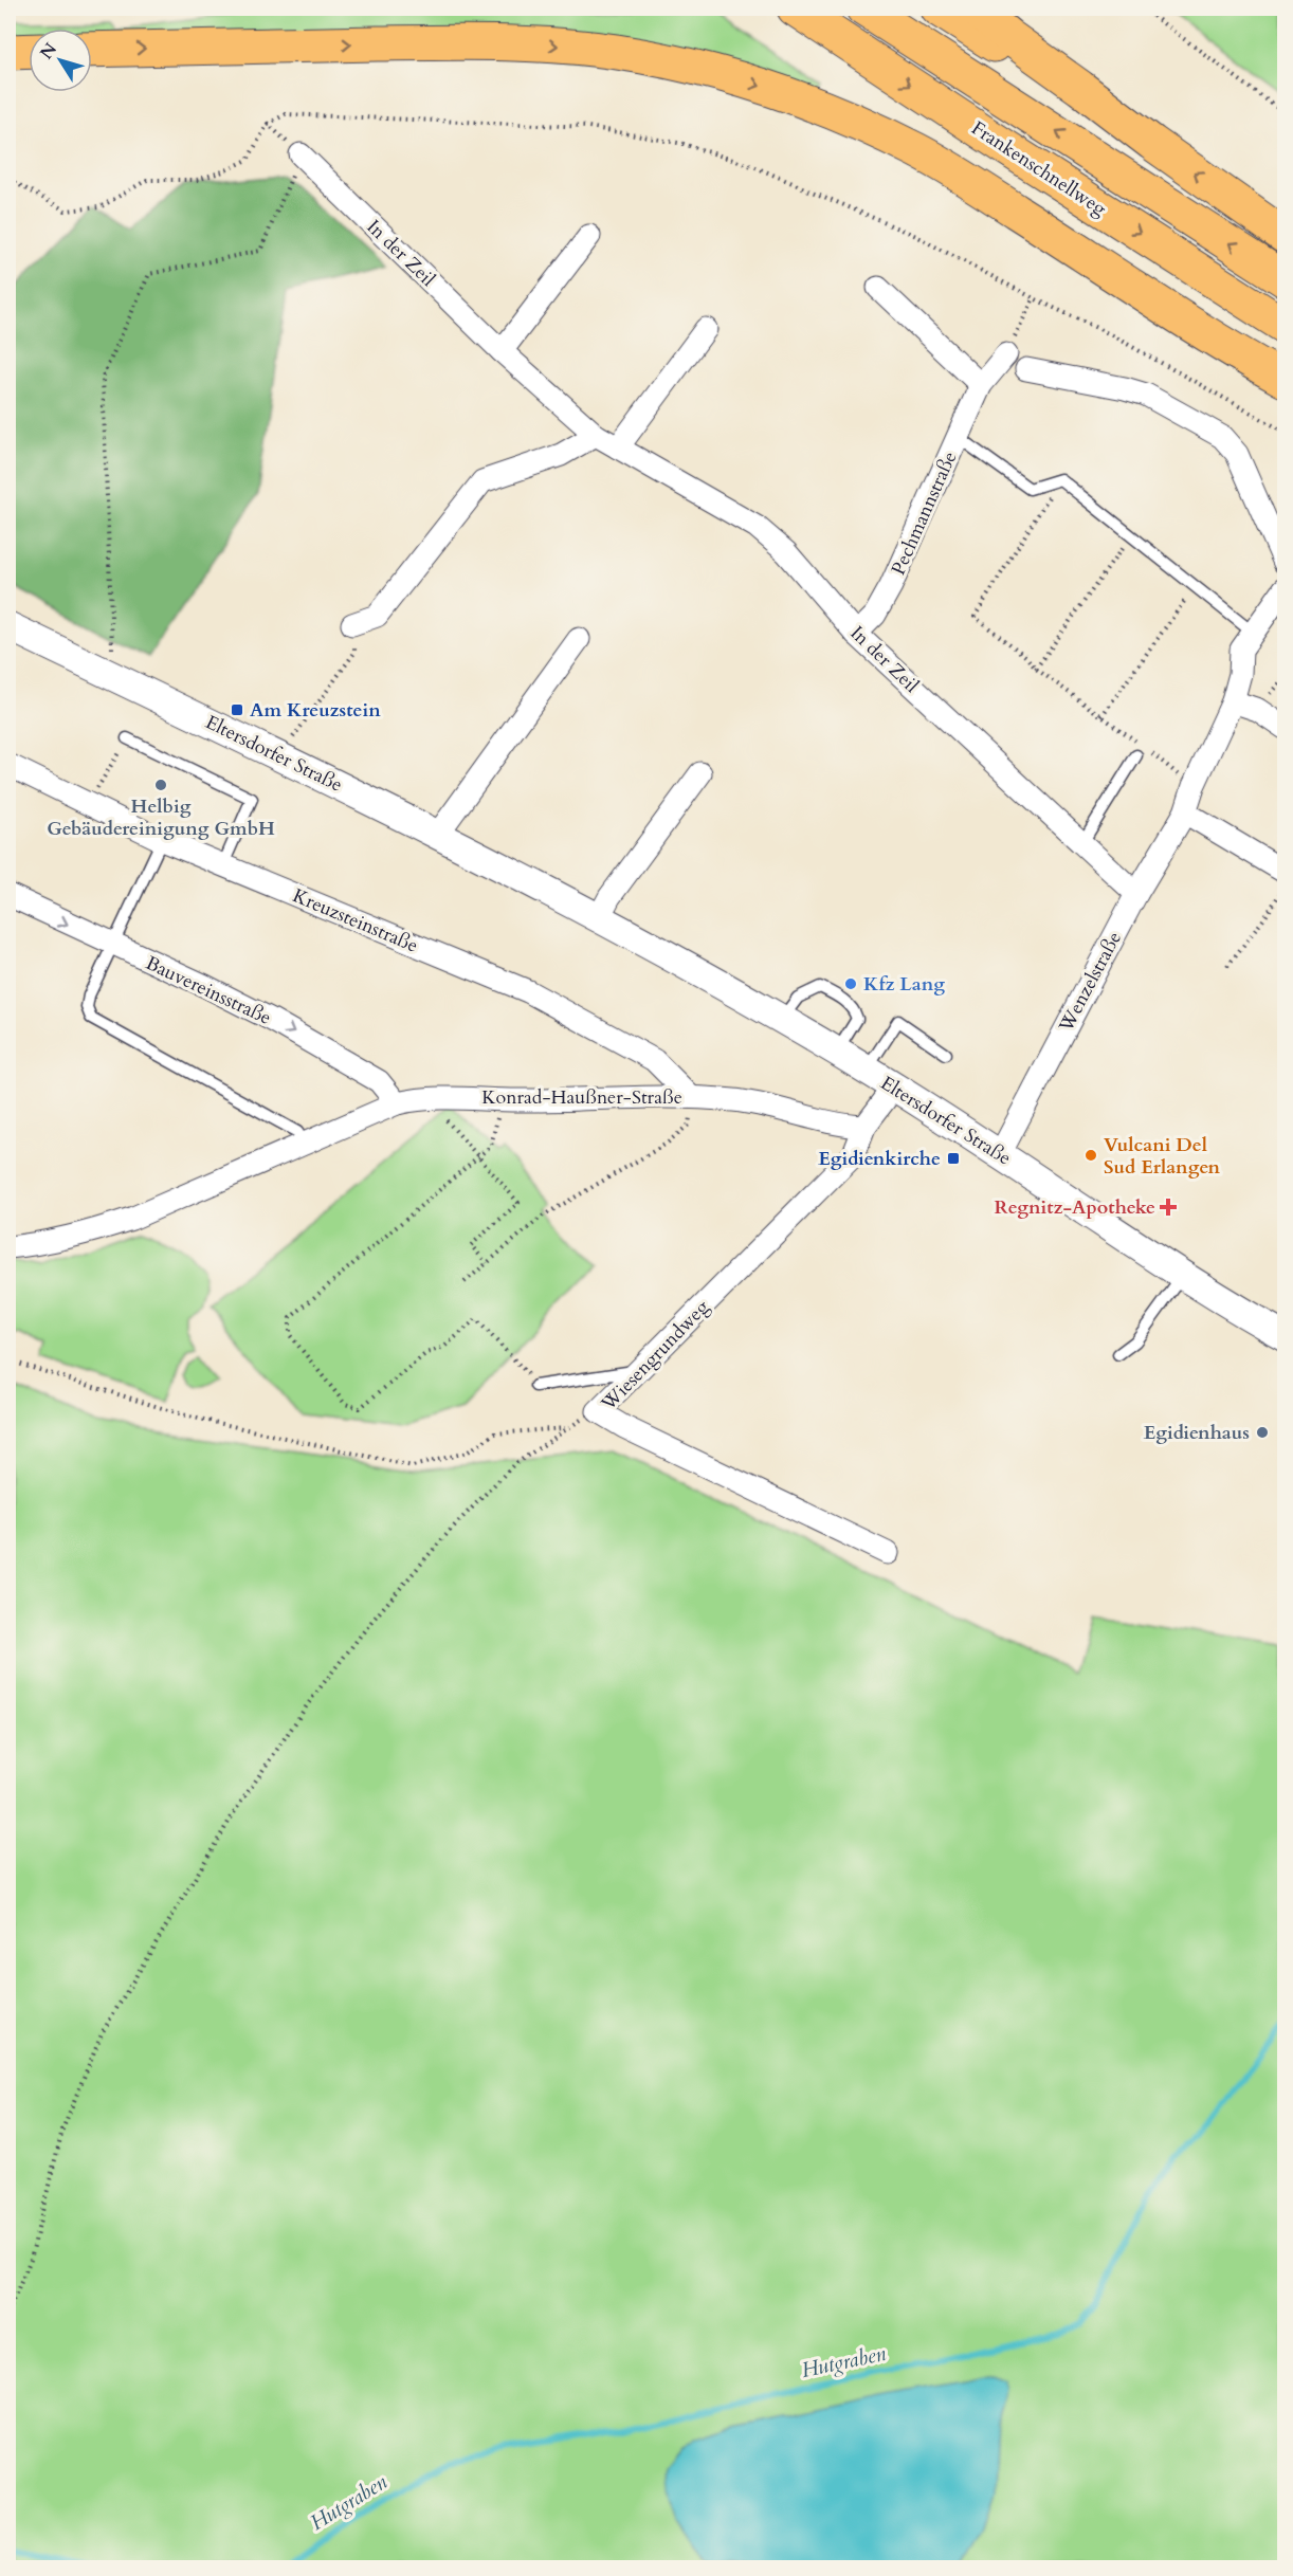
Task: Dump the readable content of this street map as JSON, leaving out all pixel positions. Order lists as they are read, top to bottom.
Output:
{
  "streets": {
    "highway": ["Frankenschnellweg"],
    "street": [
      "In der Zeil",
      "Pechmannstraße",
      "Eltersdorfer Straße",
      "Kreuzsteinstraße",
      "Wenzelstraße",
      "Bauvereinsstraße",
      "Konrad-Haußner-Straße",
      "Wiesengrundweg"
    ]
  },
  "crossings": [
    ["In der Zeil", "Pechmannstraße"],
    ["In der Zeil", "Wenzelstraße"],
    ["Eltersdorfer Straße", "Wenzelstraße"],
    ["Eltersdorfer Straße", "Wiesengrundweg"],
    ["Kreuzsteinstraße", "Konrad-Haußner-Straße"],
    ["Bauvereinsstraße", "Konrad-Haußner-Straße"],
    ["Konrad-Haußner-Straße", "Wiesengrundweg"]
  ],
  "one_way": ["Bauvereinsstraße"],
  "water": ["Hutgraben"],
  "places": {
    "transit": ["Am Kreuzstein", "Egidienkirche"],
    "other": [
      "Helbig Gebäudereinigung GmbH",
      "Kfz Lang",
      "Vulcani Del Sud Erlangen",
      "Egidienhaus"
    ],
    "health": ["Regnitz-Apotheke"]
  },
  "north": "top left"
}
